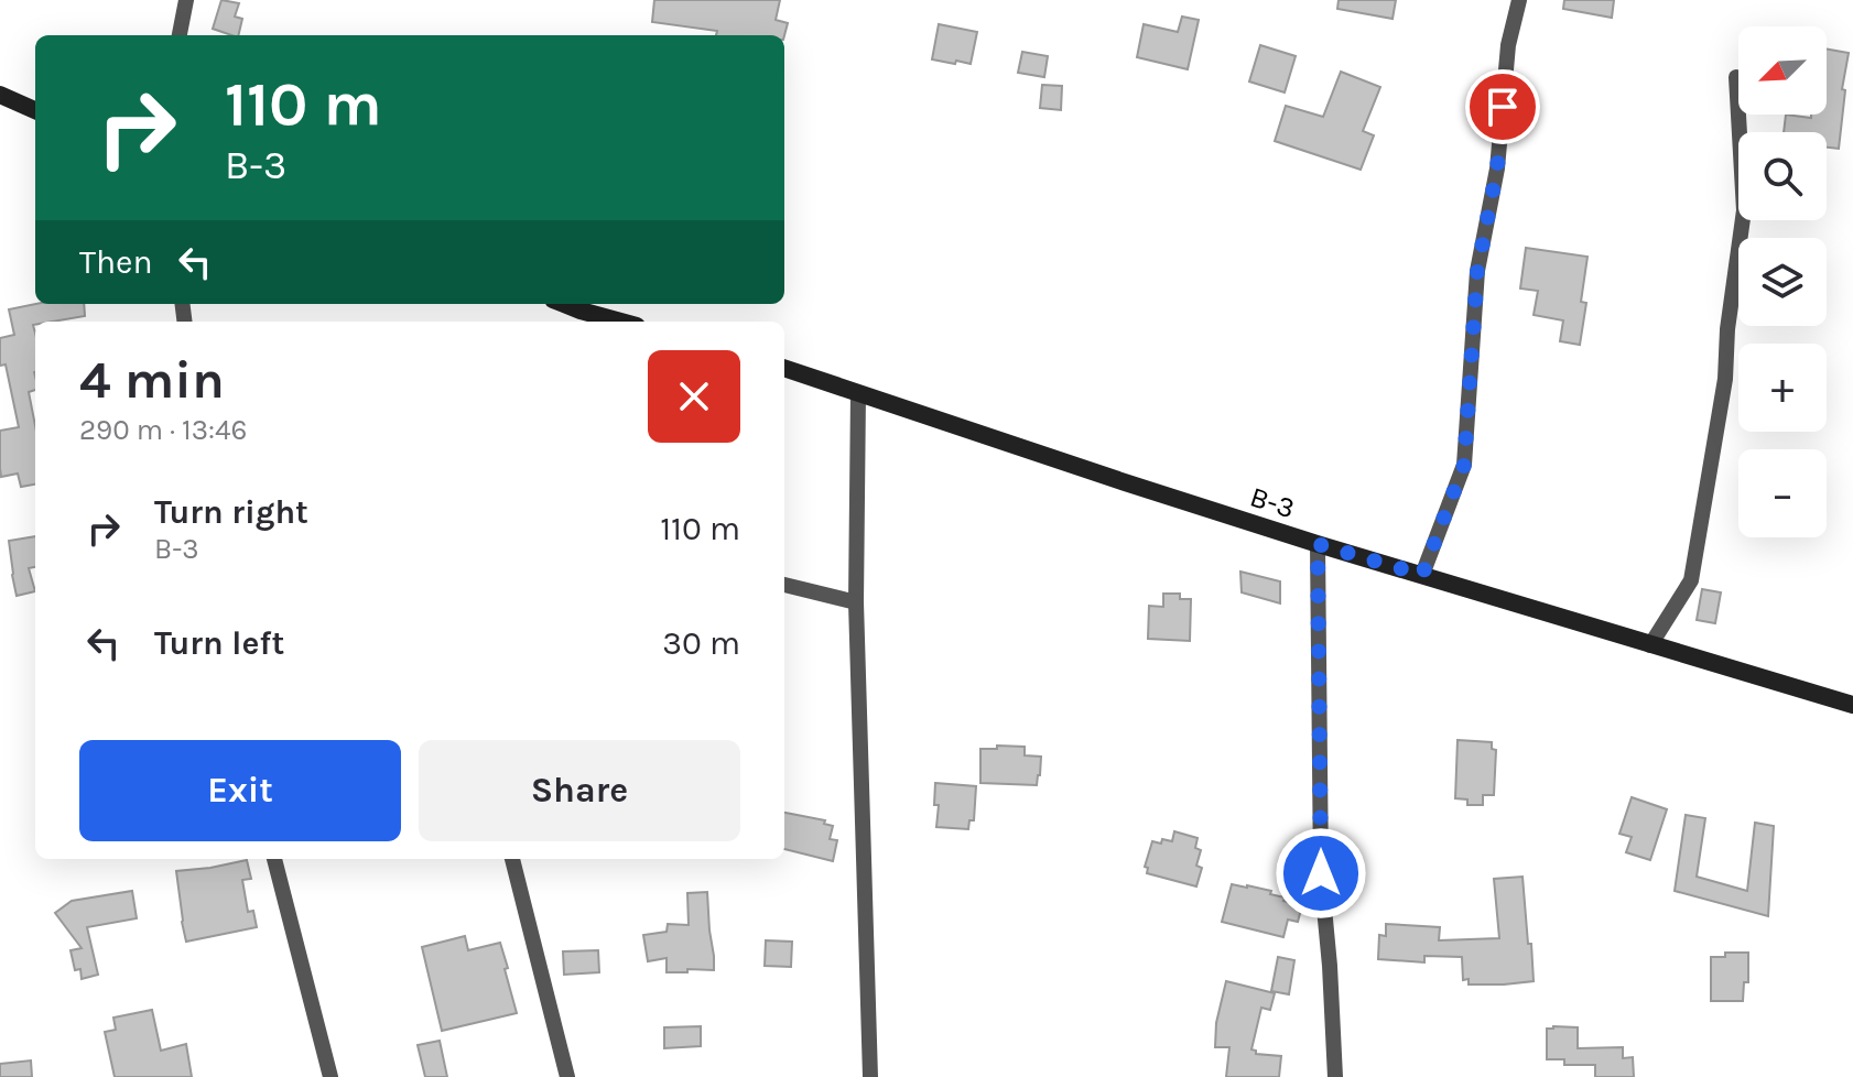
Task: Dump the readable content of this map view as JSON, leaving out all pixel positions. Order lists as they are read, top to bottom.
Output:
{
  "streets": {
    "main road": ["B-3"]
  },
  "north": "bottom left",
  "page": {
    "map_buttons": ["+", "−"],
    "turn": ["110 m", "B-3"],
    "then": "Then",
    "heading": ["4 min", "290 m · 13:46"],
    "list": [
      {
        "name": "Turn right",
        "note": "B-3",
        "value": "110 m"
      },
      {
        "name": "Turn left",
        "value": "30 m"
      }
    ],
    "buttons": ["Exit", "Share"]
  }
}
